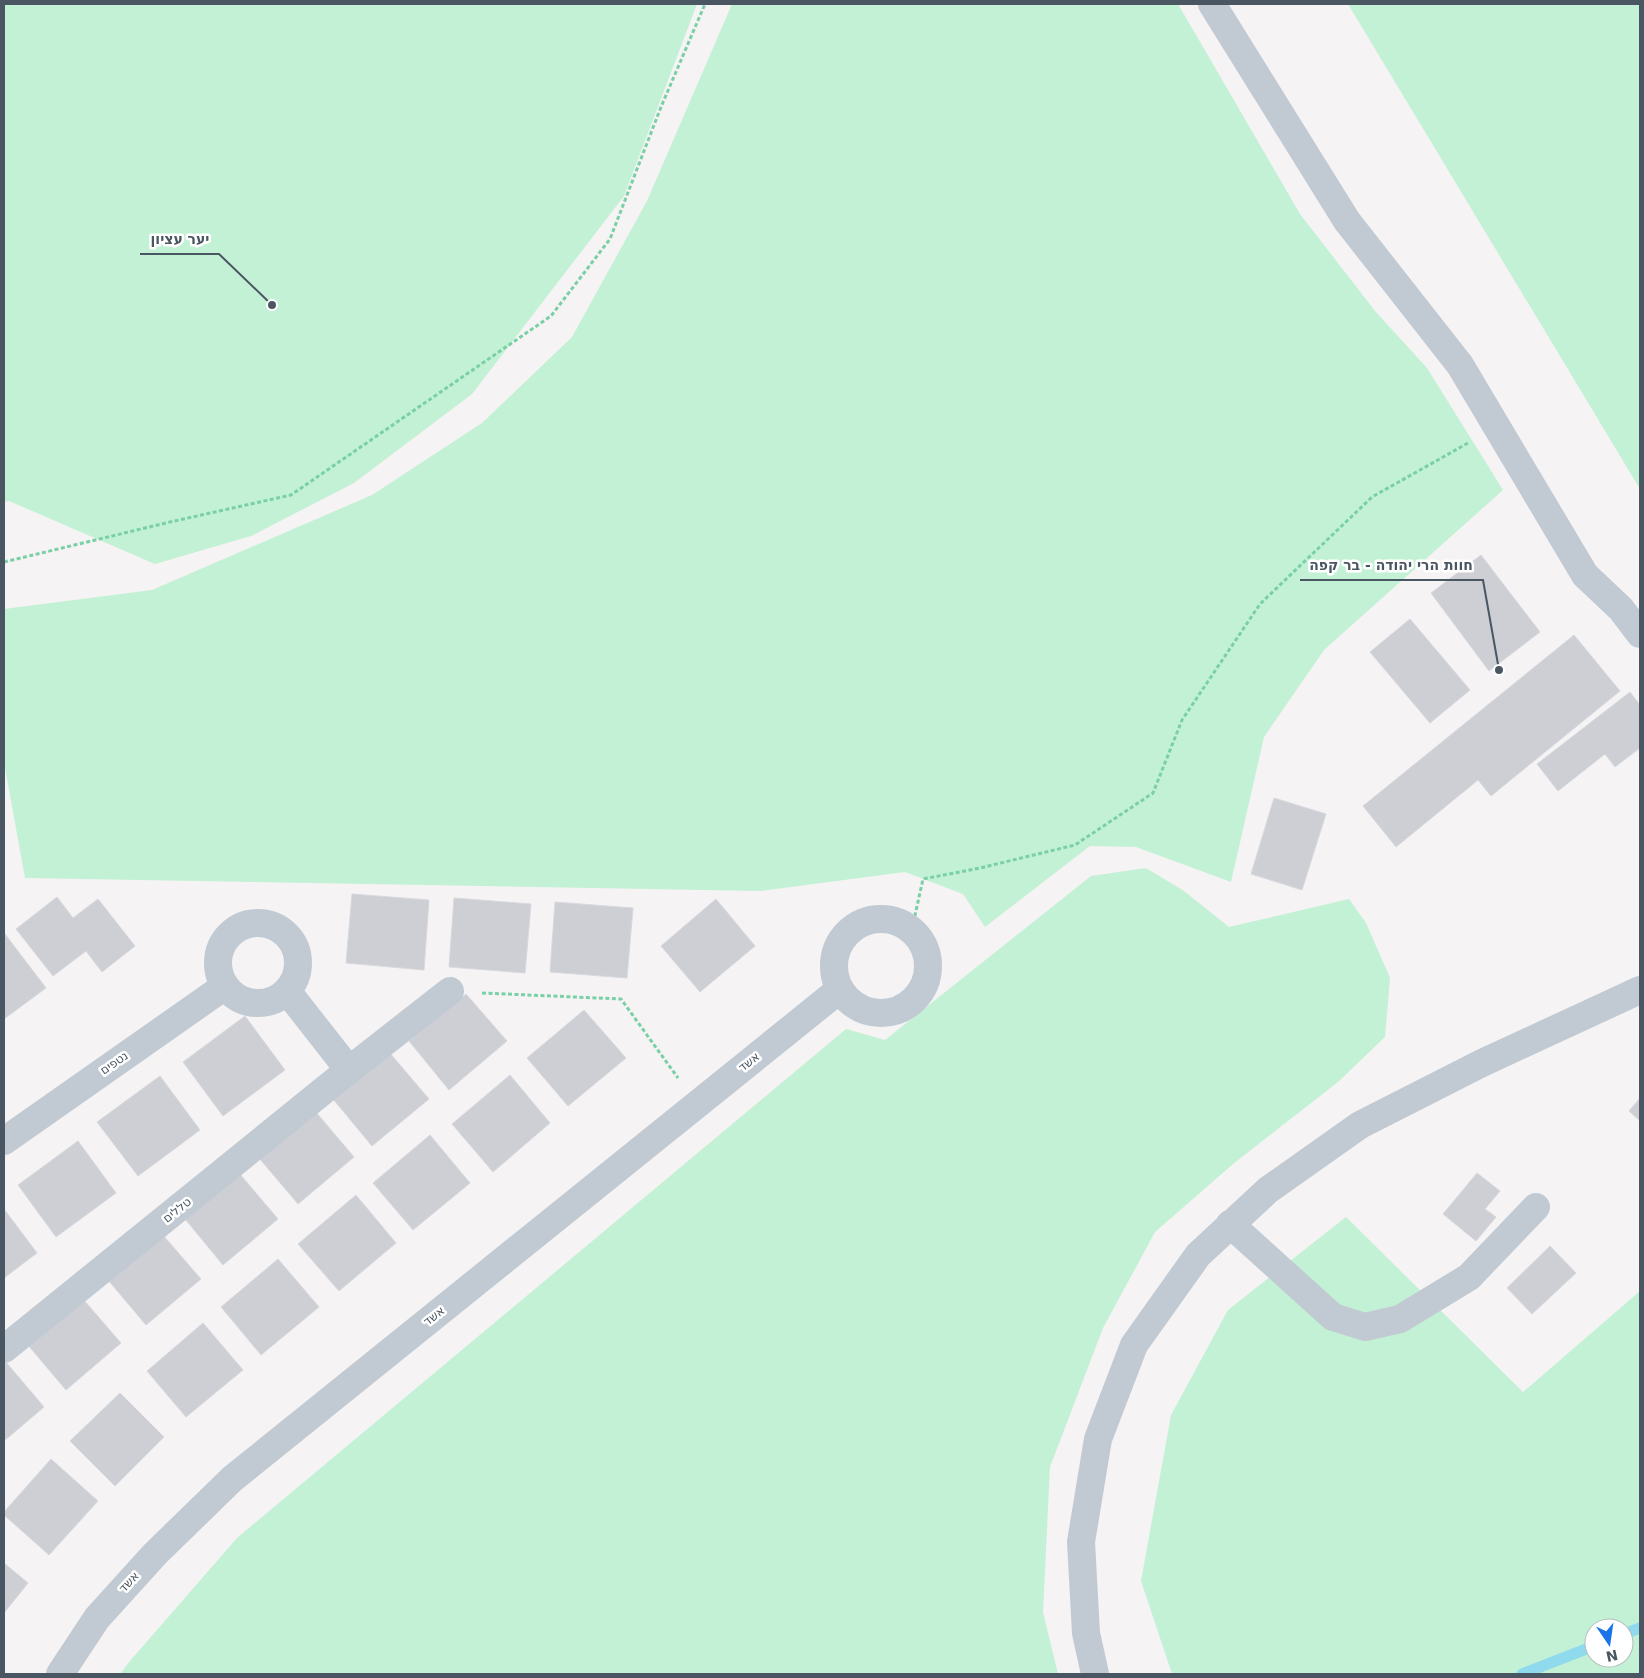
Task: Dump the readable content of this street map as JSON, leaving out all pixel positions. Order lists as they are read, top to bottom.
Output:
{
  "streets": {
    "street": ["אשד", "נטפים", "טללים"]
  },
  "places": ["יער עציון", "חוות הרי יהודה - בר קפה"],
  "north": "bottom"
}
